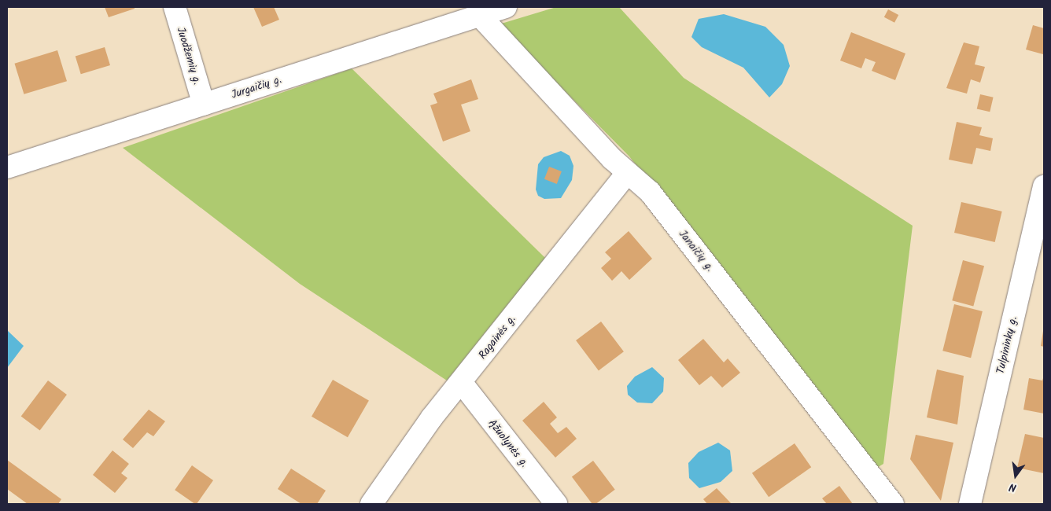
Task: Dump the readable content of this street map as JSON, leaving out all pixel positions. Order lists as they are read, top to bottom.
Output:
{
  "streets": {
    "street": [
      "Juodžemių g.",
      "Jurgaičių g.",
      "Janaičių g.",
      "Ragainės g.",
      "Tulpininkų g.",
      "Ąžuolynės g."
    ]
  },
  "crossings": [
    ["Juodžemių g.", "Jurgaičių g."],
    ["Jurgaičių g.", "Janaičių g."],
    ["Janaičių g.", "Ragainės g."],
    ["Ragainės g.", "Ąžuolynės g."]
  ],
  "north": "bottom"
}
